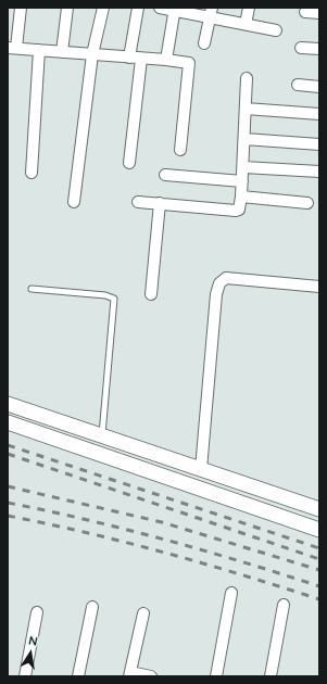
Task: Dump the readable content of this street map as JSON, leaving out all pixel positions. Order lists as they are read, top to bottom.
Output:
{
  "north": "top"
}
